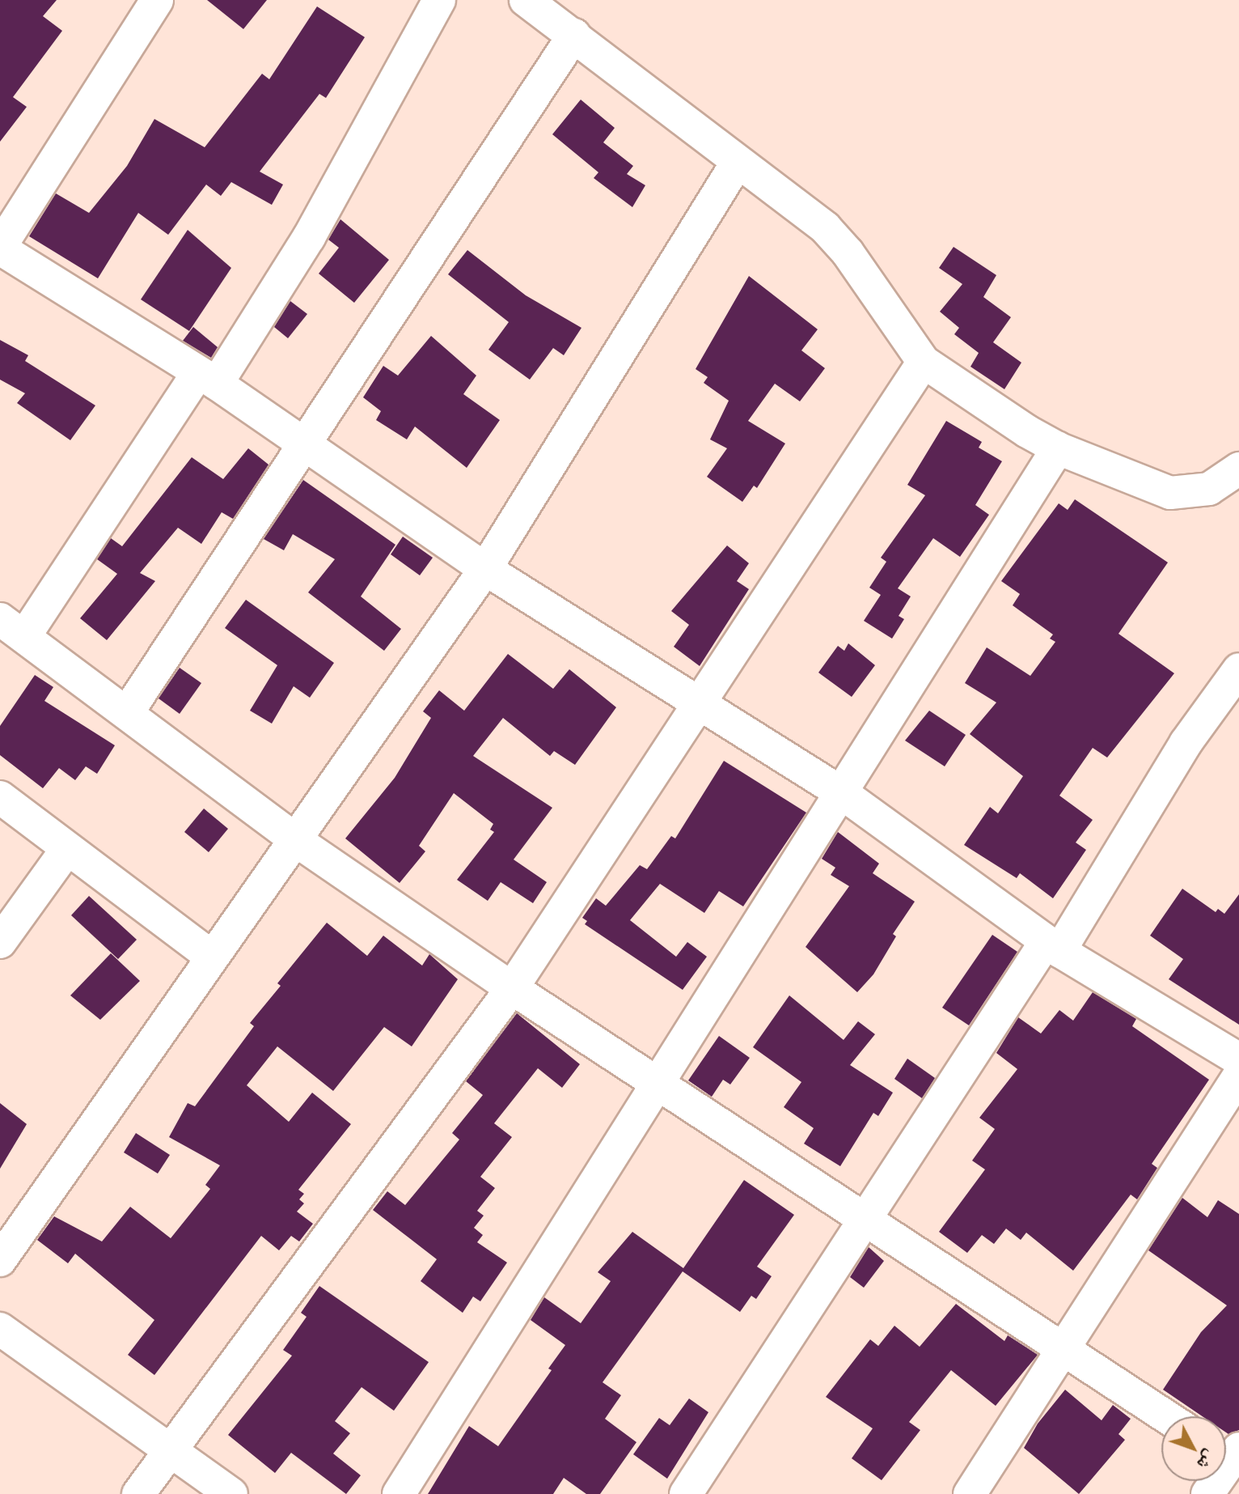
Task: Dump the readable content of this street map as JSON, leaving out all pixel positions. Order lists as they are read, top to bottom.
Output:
{
  "north": "bottom right"
}
